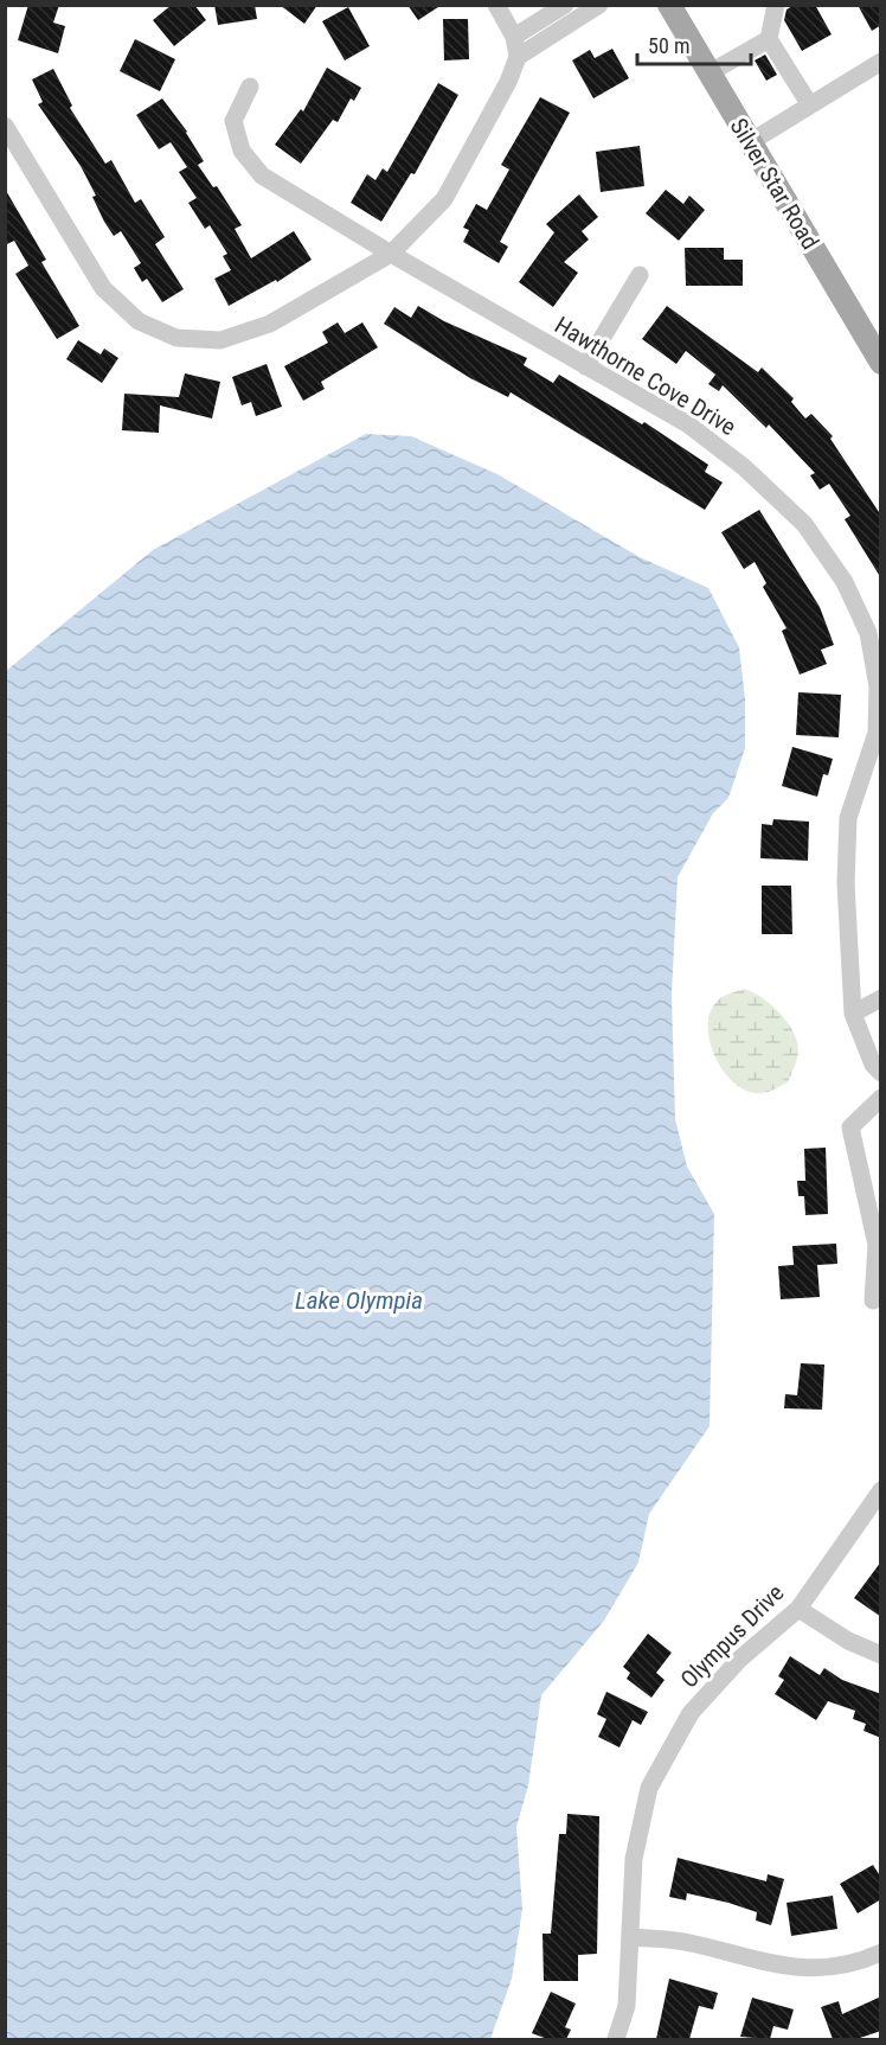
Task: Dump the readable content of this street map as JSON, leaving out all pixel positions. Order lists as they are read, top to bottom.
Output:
{
  "streets": {
    "main road": ["Silver Star Road"],
    "street": ["Hawthorne Cove Drive", "Olympus Drive"]
  },
  "water": ["Lake Olympia"],
  "scale_bar": "50 m"
}
